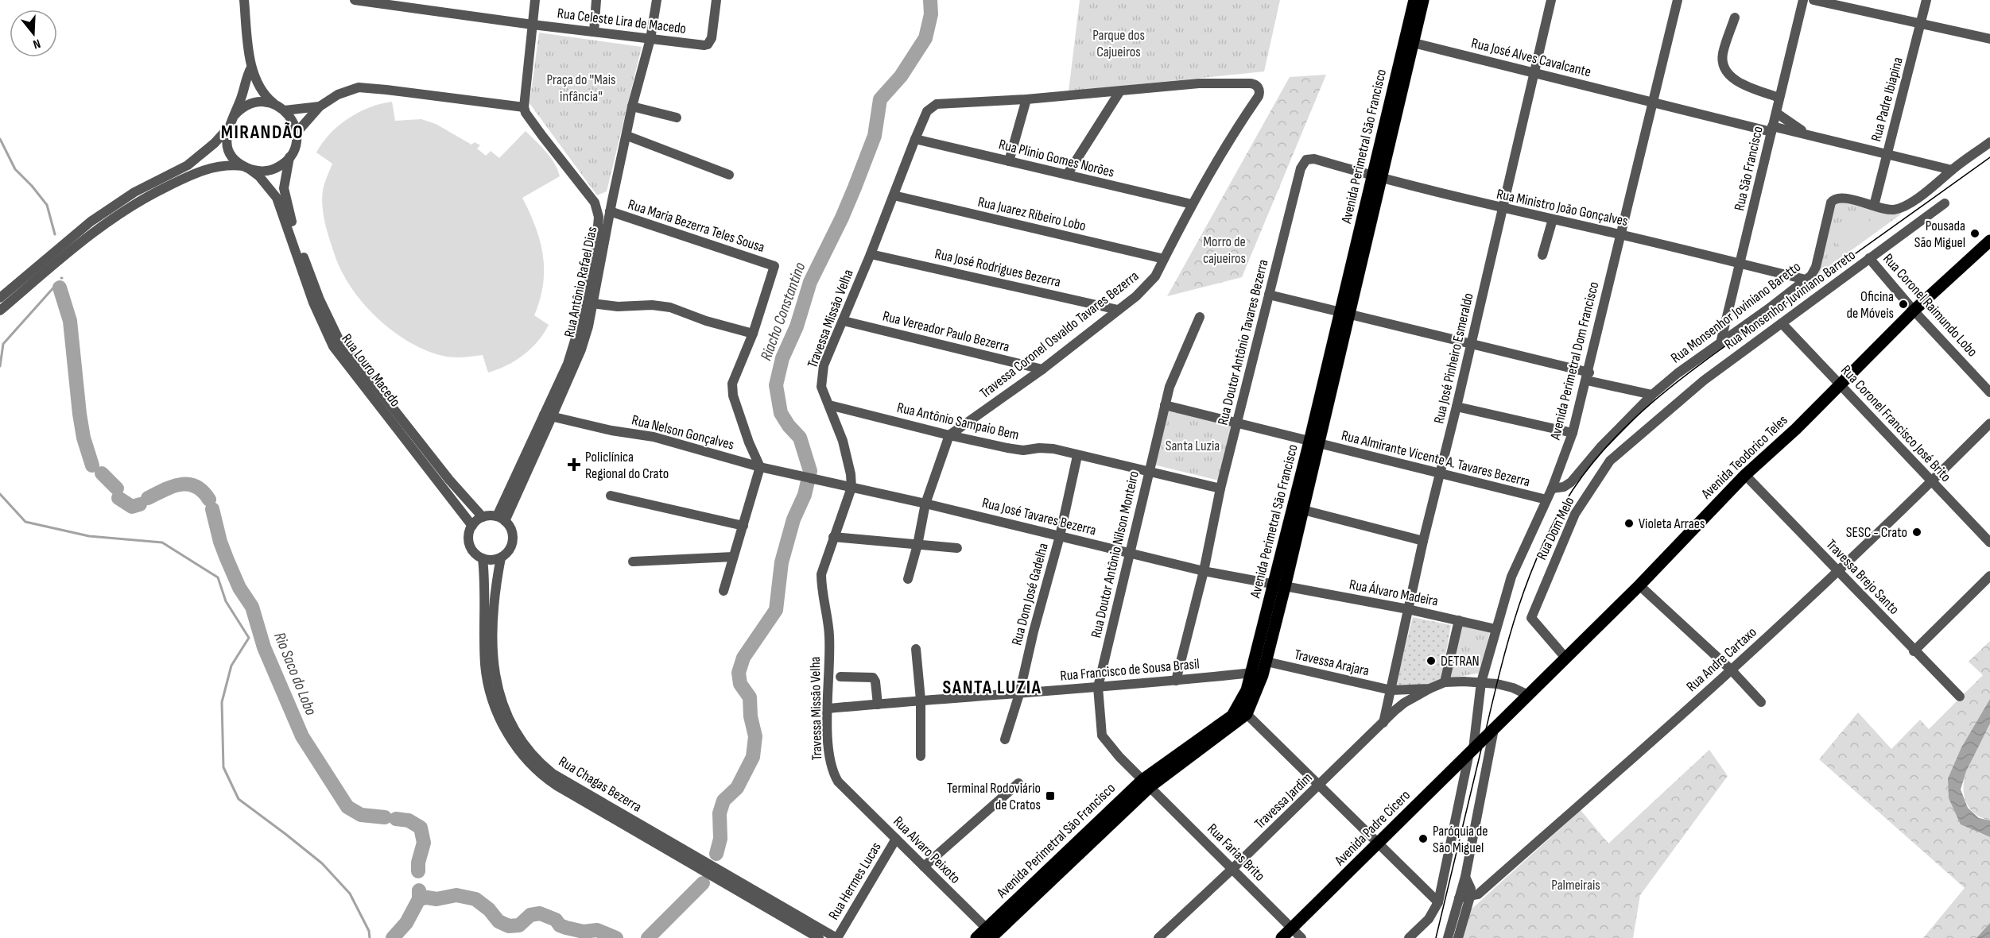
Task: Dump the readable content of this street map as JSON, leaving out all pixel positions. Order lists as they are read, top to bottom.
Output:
{
  "streets": {
    "main road": ["Avenida Perimetral São Francisco", "Avenida Teodorico Teles", "Avenida Padre Cícero"],
    "street": [
      "Rua Celeste Lira de Macedo",
      "Rua José Alves Cavalcante",
      "Rua Padre Ibiapina",
      "Rua Plinio Gomes Norões",
      "Rua São Francisco",
      "Rua Ministro João Gonçalves",
      "Rua Juarez Ribeiro Lobo",
      "Rua Maria Bezerra Teles Sousa",
      "Rua José Rodrigues Bezerra",
      "Rua Antônio Rafael Dias",
      "Rua Monsenhor Juviniano Barreto",
      "Rua Coronel Raimundo Lobo",
      "Rua Monsenhor Joviniano Baretto",
      "Travessa Missão Velha",
      "Rua Vereador Paulo Bezerra",
      "Travessa Coronel Osvaldo Tavares Bezerra",
      "Rua Doutor Antônio Tavares Bezerra",
      "Rua José Pinheiro Esmeraldo",
      "Avenida Perimetral Dom Francisco",
      "Rua Louro Macedo",
      "Rua Antônio Sampaio Bem",
      "Rua Coronel Francisco José Brito",
      "Rua Nelson Gonçalves",
      "Rua Almirante Vicente A. Tavares Bezerra",
      "Rua José Tavares Bezerra",
      "Rua Dom Melo",
      "Rua Doutor Antônio Nilson Monteiro",
      "Travessa Brejo Santo",
      "Rua Álvaro Madeira",
      "Rua Dom José Gadelha",
      "Rua Andre Cartaxo",
      "Travessa Arajara",
      "Rua Francisco de Sousa Brasil",
      "Rua Chagas Bezerra",
      "Travessa Jardim",
      "Rua Alvaro Peixoto",
      "Rua Farias Brito",
      "Rua Hermes Lucas"
    ]
  },
  "crossings": [
    ["Rua Celeste Lira de Macedo", "Rua Antônio Rafael Dias"],
    ["Rua José Alves Cavalcante", "Rua Padre Ibiapina"],
    ["Rua José Alves Cavalcante", "Avenida Perimetral São Francisco"],
    ["Rua José Alves Cavalcante", "Rua São Francisco"],
    ["Rua José Alves Cavalcante", "Rua Monsenhor Joviniano Baretto"],
    ["Rua José Alves Cavalcante", "Rua José Pinheiro Esmeraldo"],
    ["Rua José Alves Cavalcante", "Avenida Perimetral Dom Francisco"],
    ["Rua Padre Ibiapina", "Rua Monsenhor Joviniano Baretto"],
    ["Avenida Perimetral São Francisco", "Rua Ministro João Gonçalves"],
    ["Avenida Perimetral São Francisco", "Rua Almirante Vicente A. Tavares Bezerra"],
    ["Avenida Perimetral São Francisco", "Rua José Tavares Bezerra"],
    ["Avenida Perimetral São Francisco", "Rua Doutor Antônio Nilson Monteiro"],
    ["Avenida Perimetral São Francisco", "Rua Álvaro Madeira"],
    ["Avenida Perimetral São Francisco", "Travessa Arajara"],
    ["Avenida Perimetral São Francisco", "Rua Francisco de Sousa Brasil"],
    ["Avenida Perimetral São Francisco", "Rua Alvaro Peixoto"],
    ["Avenida Perimetral São Francisco", "Rua Farias Brito"],
    ["Rua Plinio Gomes Norões", "Travessa Missão Velha"],
    ["Rua Plinio Gomes Norões", "Travessa Coronel Osvaldo Tavares Bezerra"],
    ["Rua São Francisco", "Rua Ministro João Gonçalves"],
    ["Rua São Francisco", "Rua Monsenhor Joviniano Baretto"],
    ["Rua Ministro João Gonçalves", "Rua Monsenhor Joviniano Baretto"],
    ["Rua Ministro João Gonçalves", "Rua Doutor Antônio Tavares Bezerra"],
    ["Rua Ministro João Gonçalves", "Rua José Pinheiro Esmeraldo"],
    ["Rua Ministro João Gonçalves", "Avenida Perimetral Dom Francisco"],
    ["Rua Juarez Ribeiro Lobo", "Travessa Missão Velha"],
    ["Rua Juarez Ribeiro Lobo", "Travessa Coronel Osvaldo Tavares Bezerra"],
    ["Rua Maria Bezerra Teles Sousa", "Rua Antônio Rafael Dias"],
    ["Rua José Rodrigues Bezerra", "Travessa Missão Velha"],
    ["Rua José Rodrigues Bezerra", "Travessa Coronel Osvaldo Tavares Bezerra"],
    ["Rua Antônio Rafael Dias", "Rua Louro Macedo"],
    ["Rua Antônio Rafael Dias", "Rua Nelson Gonçalves"],
    ["Rua Antônio Rafael Dias", "Rua Chagas Bezerra"],
    ["Rua Monsenhor Juviniano Barreto", "Rua Coronel Raimundo Lobo"],
    ["Rua Monsenhor Juviniano Barreto", "Rua Coronel Francisco José Brito"],
    ["Rua Monsenhor Juviniano Barreto", "Rua Dom Melo"],
    ["Rua Coronel Raimundo Lobo", "Avenida Teodorico Teles"],
    ["Rua Monsenhor Joviniano Baretto", "Avenida Perimetral Dom Francisco"],
    ["Travessa Missão Velha", "Rua Vereador Paulo Bezerra"],
    ["Travessa Missão Velha", "Rua Antônio Sampaio Bem"],
    ["Travessa Missão Velha", "Rua José Tavares Bezerra"],
    ["Travessa Missão Velha", "Rua Francisco de Sousa Brasil"],
    ["Travessa Missão Velha", "Rua Alvaro Peixoto"],
    ["Rua Vereador Paulo Bezerra", "Travessa Coronel Osvaldo Tavares Bezerra"],
    ["Travessa Coronel Osvaldo Tavares Bezerra", "Rua Antônio Sampaio Bem"],
    ["Rua Doutor Antônio Tavares Bezerra", "Rua Antônio Sampaio Bem"],
    ["Rua Doutor Antônio Tavares Bezerra", "Rua Almirante Vicente A. Tavares Bezerra"],
    ["Rua Doutor Antônio Tavares Bezerra", "Rua José Tavares Bezerra"],
    ["Rua Doutor Antônio Tavares Bezerra", "Rua Francisco de Sousa Brasil"],
    ["Rua José Pinheiro Esmeraldo", "Rua Almirante Vicente A. Tavares Bezerra"],
    ["Rua José Pinheiro Esmeraldo", "Rua Álvaro Madeira"],
    ["Rua José Pinheiro Esmeraldo", "Travessa Arajara"],
    ["Rua José Pinheiro Esmeraldo", "Travessa Jardim"],
    ["Avenida Perimetral Dom Francisco", "Rua Almirante Vicente A. Tavares Bezerra"],
    ["Avenida Perimetral Dom Francisco", "Rua Álvaro Madeira"],
    ["Avenida Perimetral Dom Francisco", "Travessa Jardim"],
    ["Avenida Perimetral Dom Francisco", "Avenida Padre Cícero"],
    ["Rua Louro Macedo", "Rua Chagas Bezerra"],
    ["Rua Antônio Sampaio Bem", "Rua Doutor Antônio Nilson Monteiro"],
    ["Rua Antônio Sampaio Bem", "Rua Dom José Gadelha"],
    ["Rua Coronel Francisco José Brito", "Avenida Teodorico Teles"],
    ["Rua Coronel Francisco José Brito", "Rua Andre Cartaxo"],
    ["Rua Nelson Gonçalves", "Rua José Tavares Bezerra"],
    ["Avenida Teodorico Teles", "Rua Dom Melo"],
    ["Avenida Teodorico Teles", "Travessa Brejo Santo"],
    ["Avenida Teodorico Teles", "Travessa Jardim"],
    ["Avenida Teodorico Teles", "Avenida Padre Cícero"],
    ["Rua Almirante Vicente A. Tavares Bezerra", "Rua Doutor Antônio Nilson Monteiro"],
    ["Rua José Tavares Bezerra", "Rua Doutor Antônio Nilson Monteiro"],
    ["Rua José Tavares Bezerra", "Rua Álvaro Madeira"],
    ["Rua José Tavares Bezerra", "Rua Dom José Gadelha"],
    ["Rua Doutor Antônio Nilson Monteiro", "Rua Francisco de Sousa Brasil"],
    ["Rua Doutor Antônio Nilson Monteiro", "Rua Farias Brito"],
    ["Travessa Brejo Santo", "Rua Andre Cartaxo"],
    ["Rua Dom José Gadelha", "Rua Francisco de Sousa Brasil"],
    ["Travessa Arajara", "Travessa Jardim"],
    ["Rua Chagas Bezerra", "Rua Hermes Lucas"],
    ["Travessa Jardim", "Rua Farias Brito"],
    ["Avenida Padre Cícero", "Rua Farias Brito"],
    ["Rua Alvaro Peixoto", "Rua Hermes Lucas"]
  ],
  "districts": ["MIRANDÃO", "SANTA LUZIA"],
  "water": ["Riacho Constantino", "Rio Saco do Lobo"],
  "parks": [
    "Parque dos Cajueiros",
    "Praça do ''Mais infância''",
    "Morro de cajueiros",
    "Santa Luzia",
    "Palmeirais"
  ],
  "places": {
    "other": [
      "Pousada São Miguel",
      "Oficina de Móveis",
      "Violeta Arraes",
      "SESC - Crato",
      "DETRAN",
      "Paróquia de São Miguel"
    ],
    "health": ["Policlínica Regional do Crato"],
    "transit": ["Terminal Rodoviário de Cratos"]
  },
  "north": "bottom"
}
